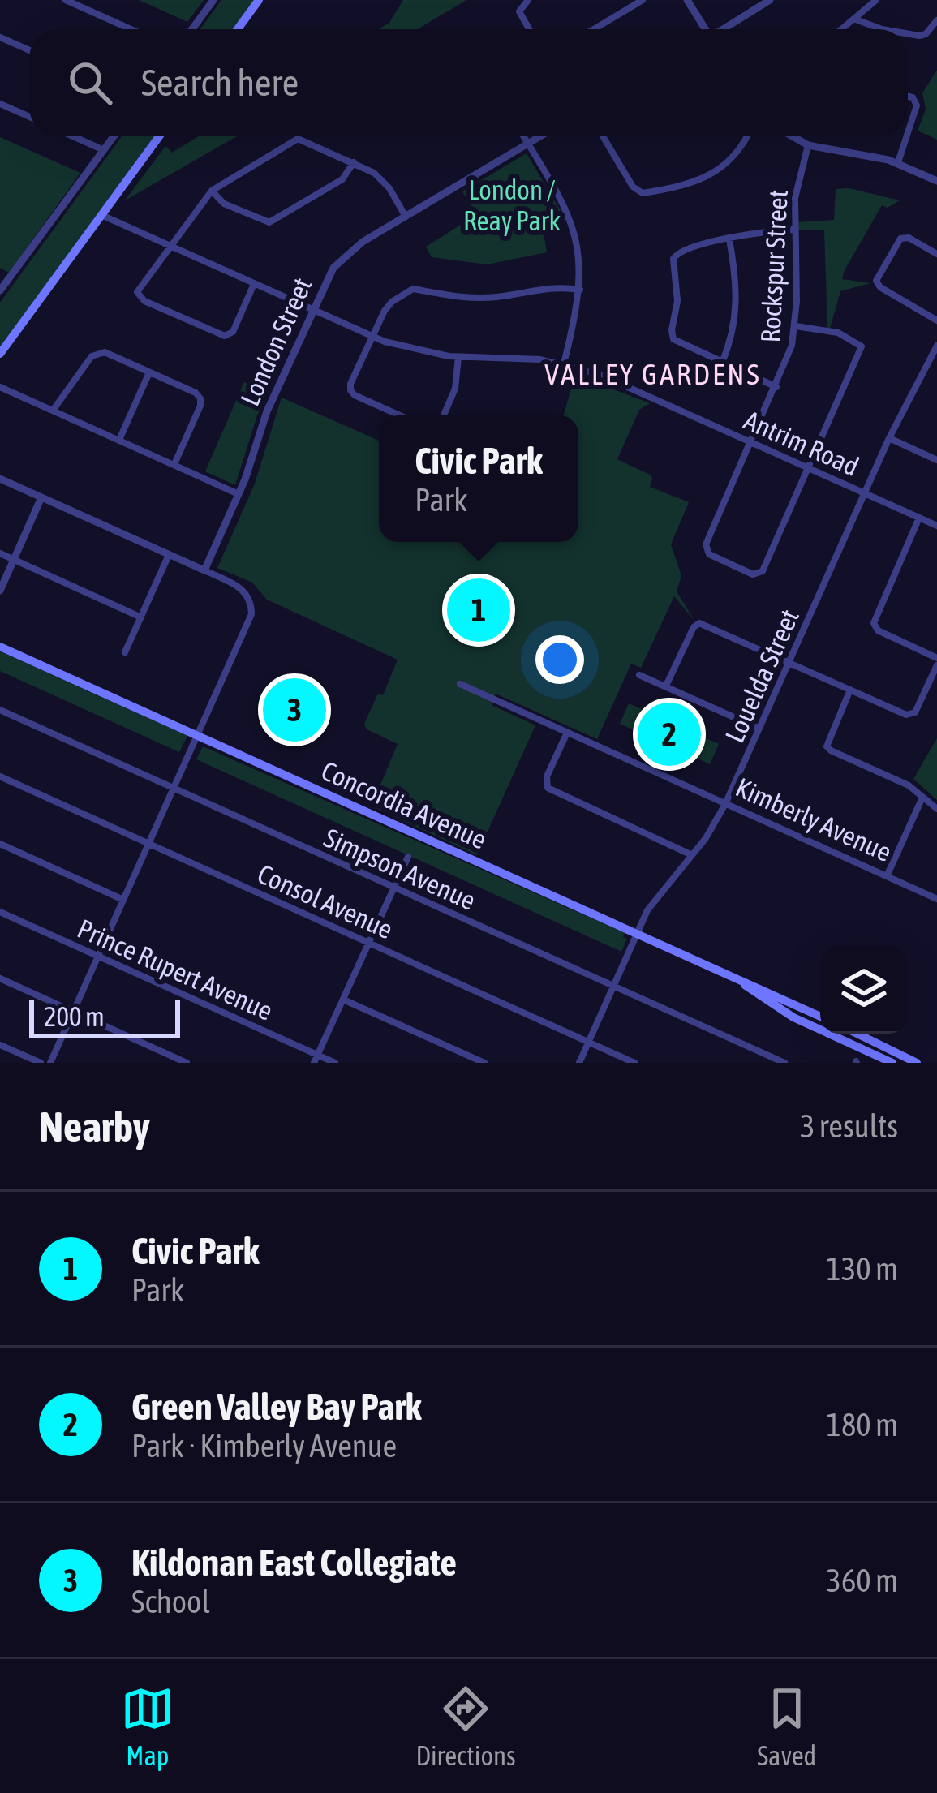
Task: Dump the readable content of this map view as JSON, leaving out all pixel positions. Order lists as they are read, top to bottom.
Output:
{
  "streets": {
    "main road": ["Concordia Avenue"],
    "street": [
      "Rockspur Street",
      "London Street",
      "Antrim Road",
      "Louelda Street",
      "Kimberly Avenue",
      "Simpson Avenue",
      "Consol Avenue",
      "Prince Rupert Avenue"
    ]
  },
  "crossings": [
    ["Rockspur Street", "Antrim Road"],
    ["London Street", "Antrim Road"],
    ["Antrim Road", "Louelda Street"],
    ["Louelda Street", "Concordia Avenue"],
    ["Louelda Street", "Kimberly Avenue"],
    ["Louelda Street", "Simpson Avenue"],
    ["Louelda Street", "Consol Avenue"]
  ],
  "districts": ["VALLEY GARDENS"],
  "parks": ["London / Reay Park"],
  "scale_bar": "200 m",
  "page": {
    "search": "Search here",
    "popup": ["Civic Park", "Park"],
    "pins": ["1", "3", "2"],
    "scale": "200 m",
    "heading": ["Nearby", "3 results"],
    "list": [
      {
        "mark": "1",
        "name": "Civic Park",
        "note": "Park",
        "value": "130 m"
      },
      {
        "mark": "2",
        "name": "Green Valley Bay Park",
        "note": "Park · Kimberly Avenue",
        "value": "180 m"
      },
      {
        "mark": "3",
        "name": "Kildonan East Collegiate",
        "note": "School",
        "value": "360 m"
      }
    ],
    "nav": ["Map", "Directions", "Saved"]
  }
}
